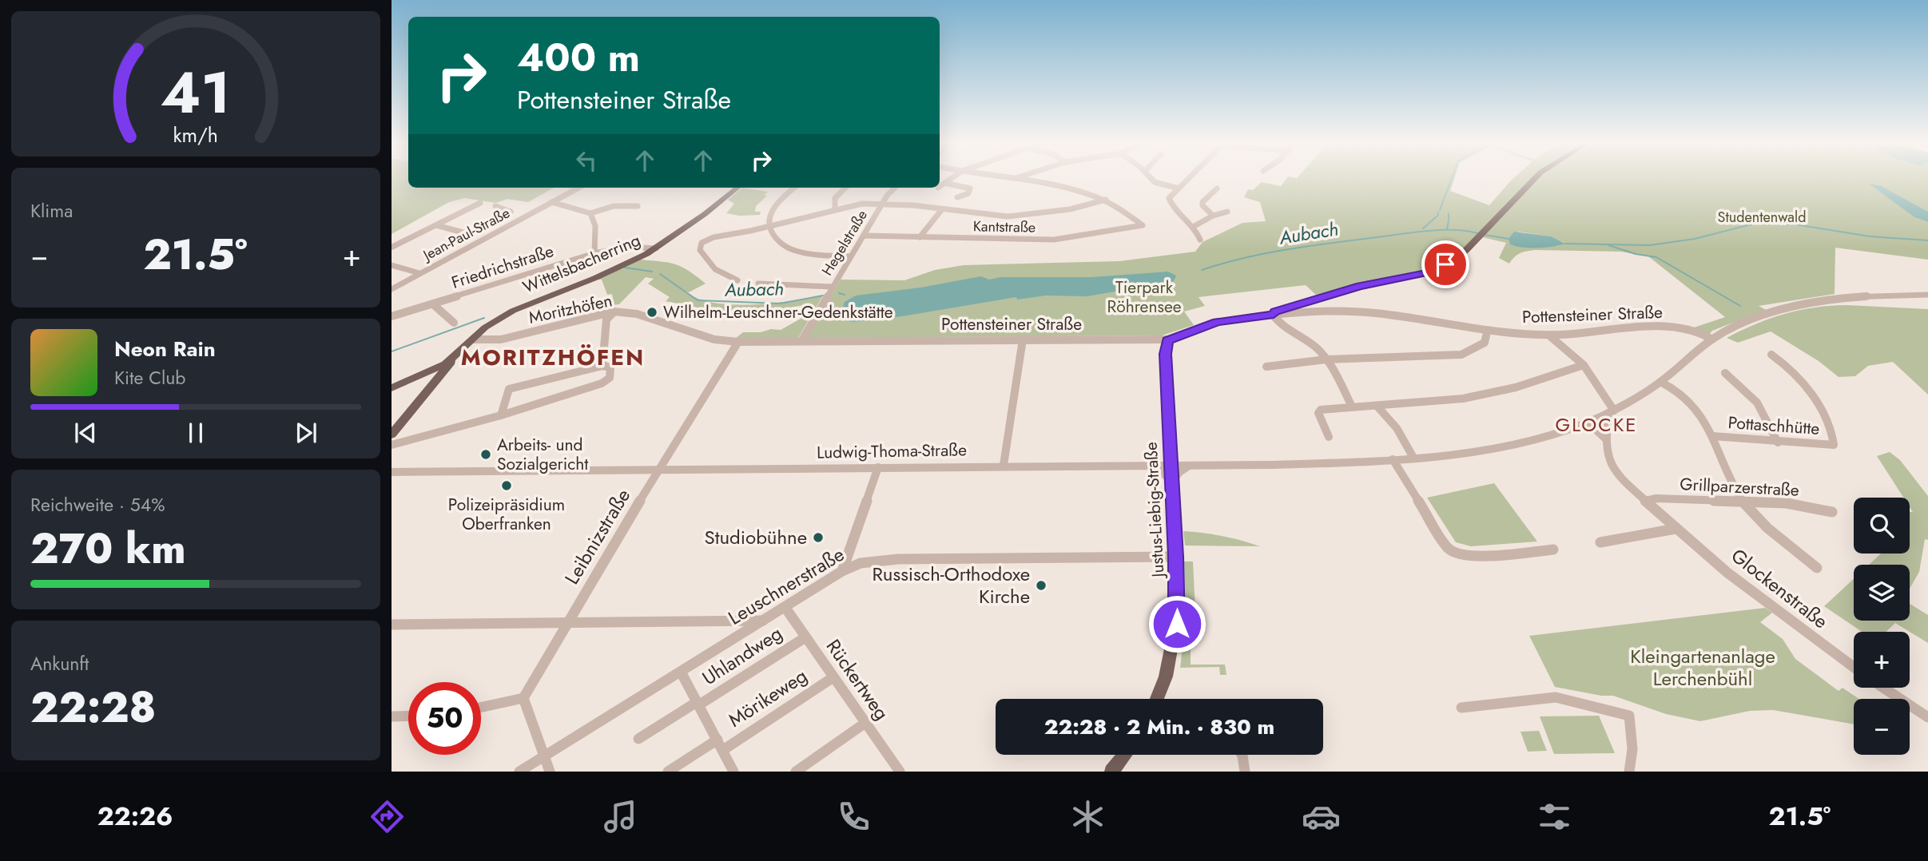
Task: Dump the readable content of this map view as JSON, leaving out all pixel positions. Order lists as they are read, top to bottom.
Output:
{
  "streets": {
    "main road": ["Wittelsbacherring", "Pottensteiner Straße", "Justus-Liebig-Straße"],
    "street": [
      "Kantstraße",
      "Jean-Paul-Straße",
      "Hegelstraße",
      "Friedrichstraße",
      "Moritzhöfen",
      "Pottaschhütte",
      "Ludwig-Thoma-Straße",
      "Grillparzerstraße",
      "Leibnizstraße",
      "Leuschnerstraße",
      "Glockenstraße",
      "Uhlandweg",
      "Rückertweg",
      "Mörikeweg"
    ]
  },
  "crossings": [
    ["Kantstraße", "Hegelstraße"],
    ["Hegelstraße", "Pottensteiner Straße"],
    ["Wittelsbacherring", "Friedrichstraße"],
    ["Wittelsbacherring", "Moritzhöfen"],
    ["Moritzhöfen", "Pottensteiner Straße"],
    ["Moritzhöfen", "Leibnizstraße"],
    ["Pottensteiner Straße", "Ludwig-Thoma-Straße"],
    ["Pottensteiner Straße", "Justus-Liebig-Straße"],
    ["Pottensteiner Straße", "Leibnizstraße"],
    ["Ludwig-Thoma-Straße", "Justus-Liebig-Straße"],
    ["Ludwig-Thoma-Straße", "Leibnizstraße"],
    ["Grillparzerstraße", "Glockenstraße"],
    ["Justus-Liebig-Straße", "Leuschnerstraße"],
    ["Leuschnerstraße", "Rückertweg"],
    ["Uhlandweg", "Rückertweg"],
    ["Rückertweg", "Mörikeweg"]
  ],
  "districts": ["MORITZHÖFEN", "GLOCKE"],
  "water": ["Aubach"],
  "parks": ["Studentenwald", "Tierpark Röhrensee", "Kleingartenanlage Lerchenbühl"],
  "places": [
    "Wilhelm-Leuschner-Gedenkstätte",
    "Arbeits- und Sozialgericht",
    "Polizeipräsidium Oberfranken",
    "Studiobühne",
    "Russisch-Orthodoxe Kirche"
  ],
  "page": {
    "turn": ["400 m", "Pottensteiner Straße"],
    "tile": [
      "Klima",
      ["Reichweite · 54%", "270 km"],
      ["Ankunft", "22:28"]
    ],
    "heat": ["−", "21.5°", "+"],
    "song": ["Neon Rain", "Kite Club"],
    "map_buttons": ["+", "−"],
    "limit": "50",
    "trip": "22:28 · 2 Min. · 830 m",
    "tabs": ["22:26", "21.5°"],
    "gauge": ["41", "km/h"]
  }
}
